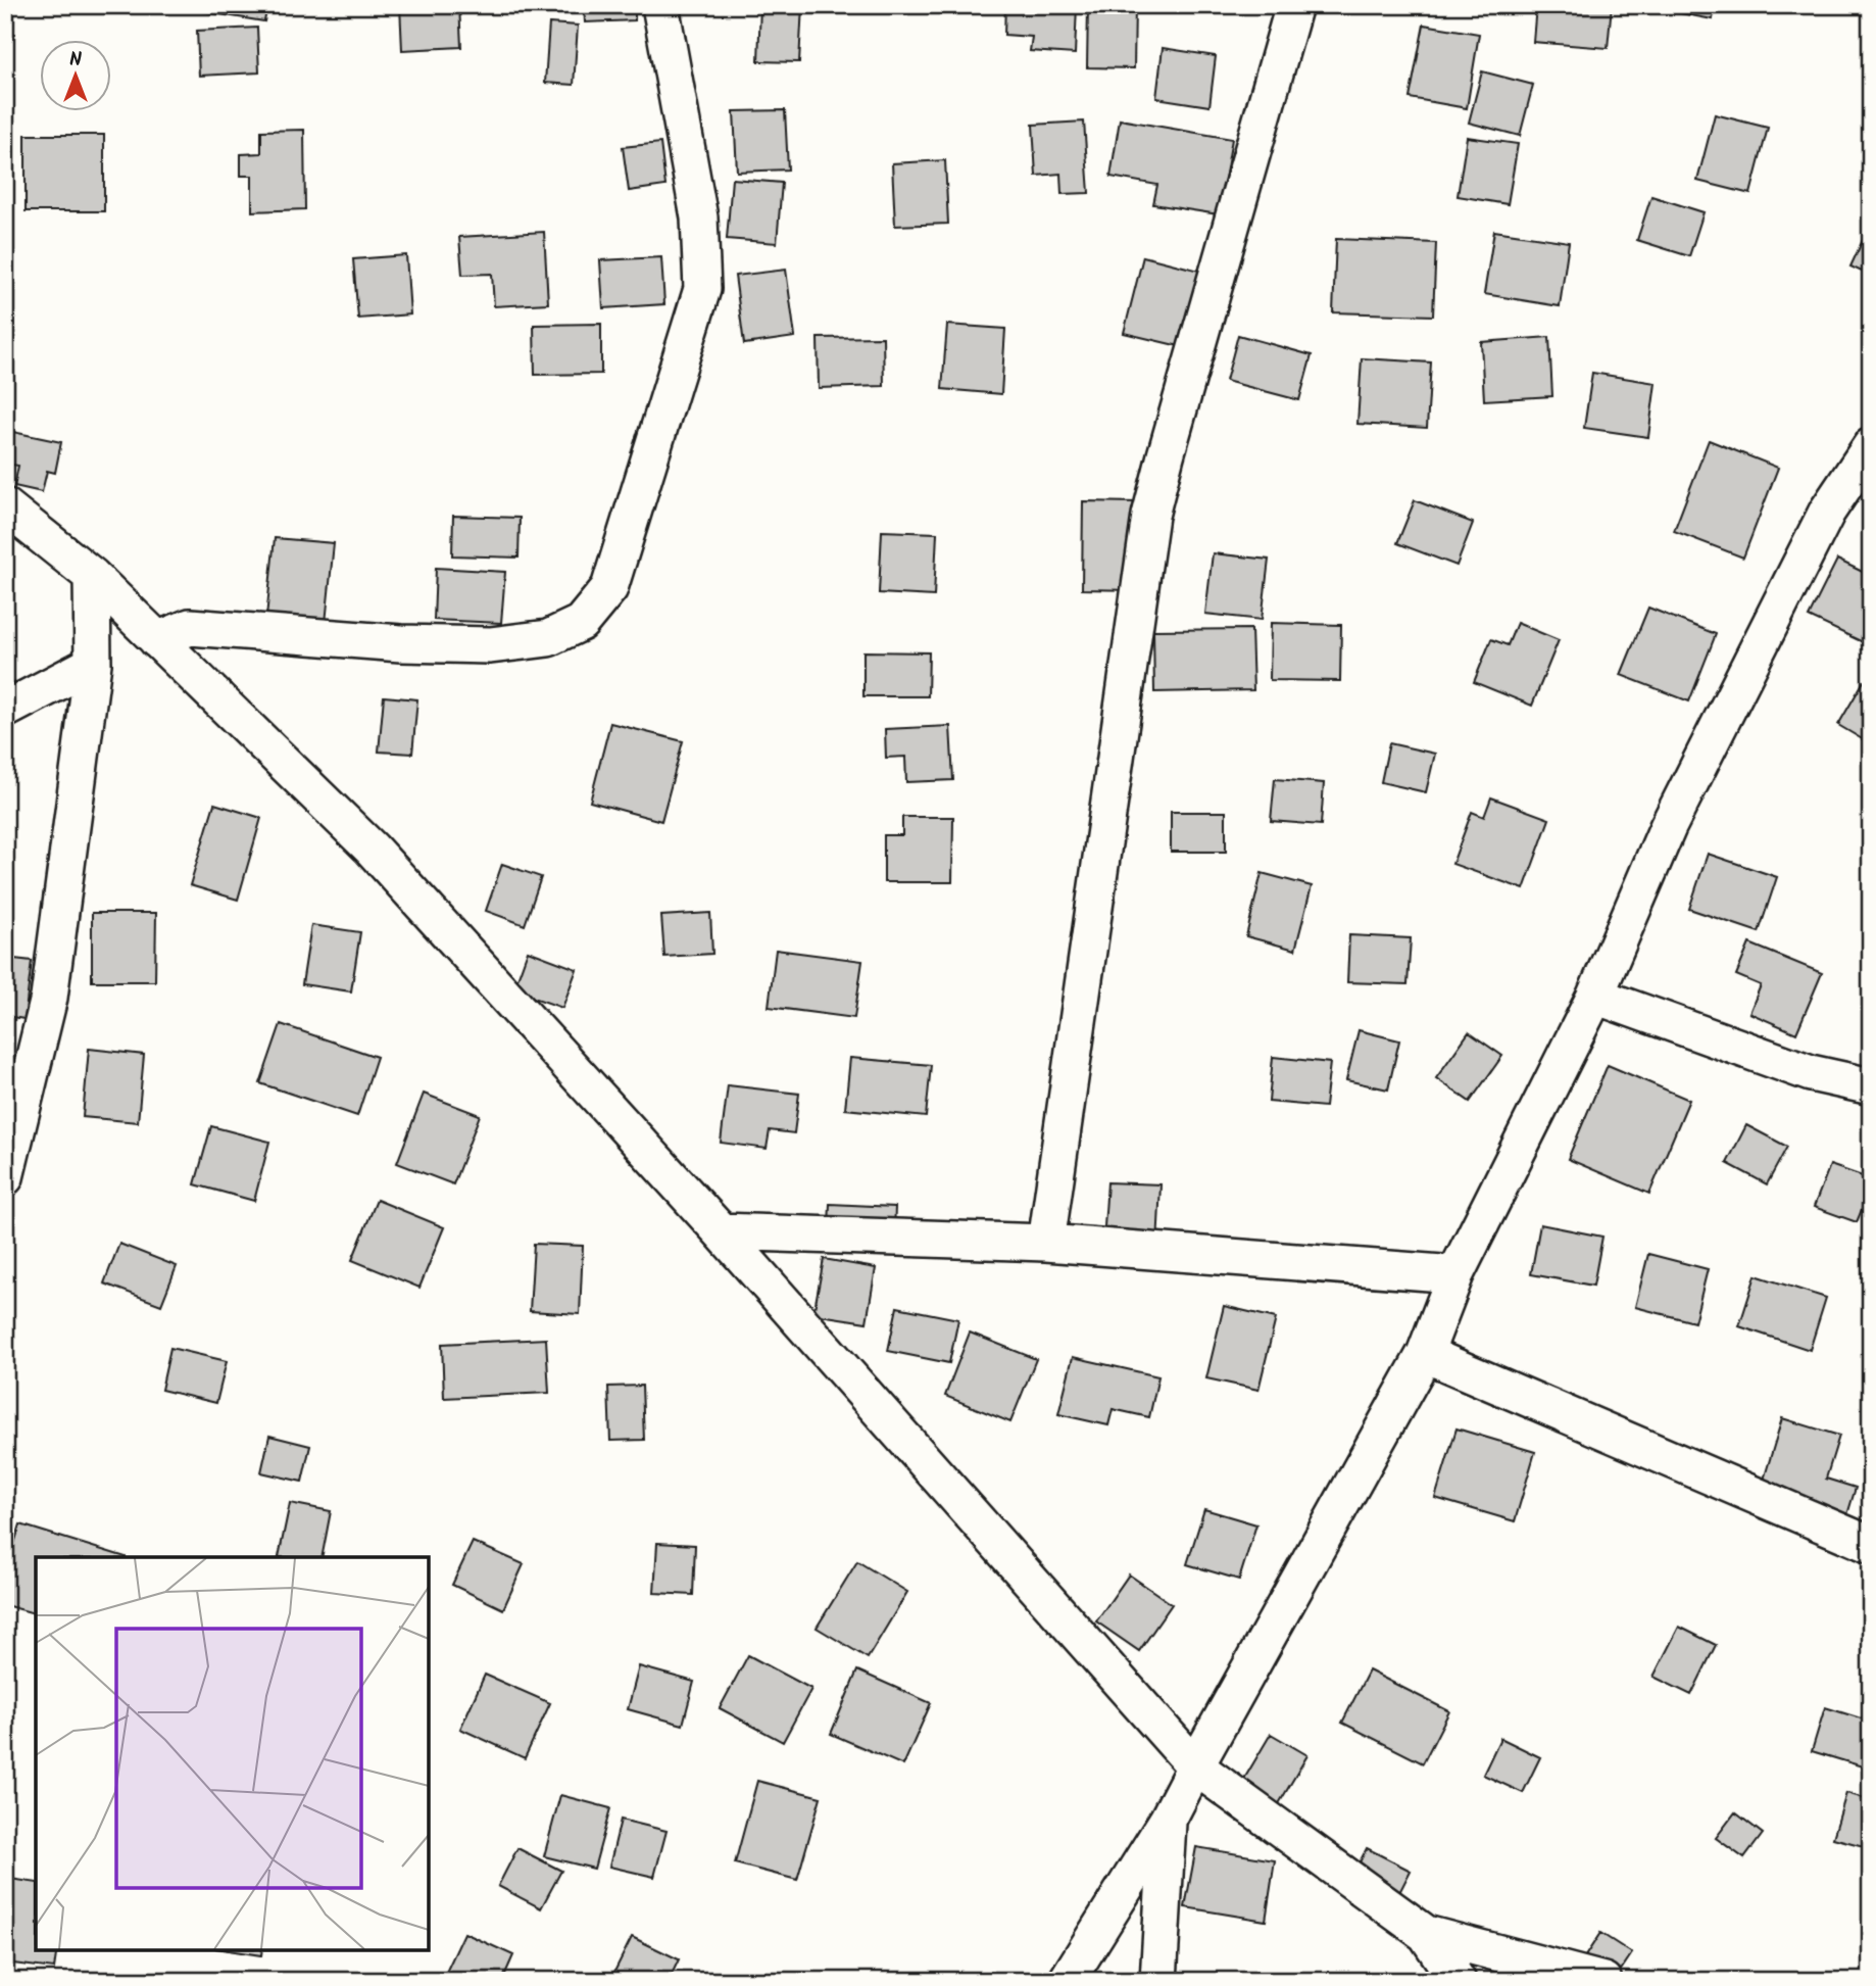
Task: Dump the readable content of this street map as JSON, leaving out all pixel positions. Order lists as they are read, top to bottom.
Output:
{
  "north": "top"
}
